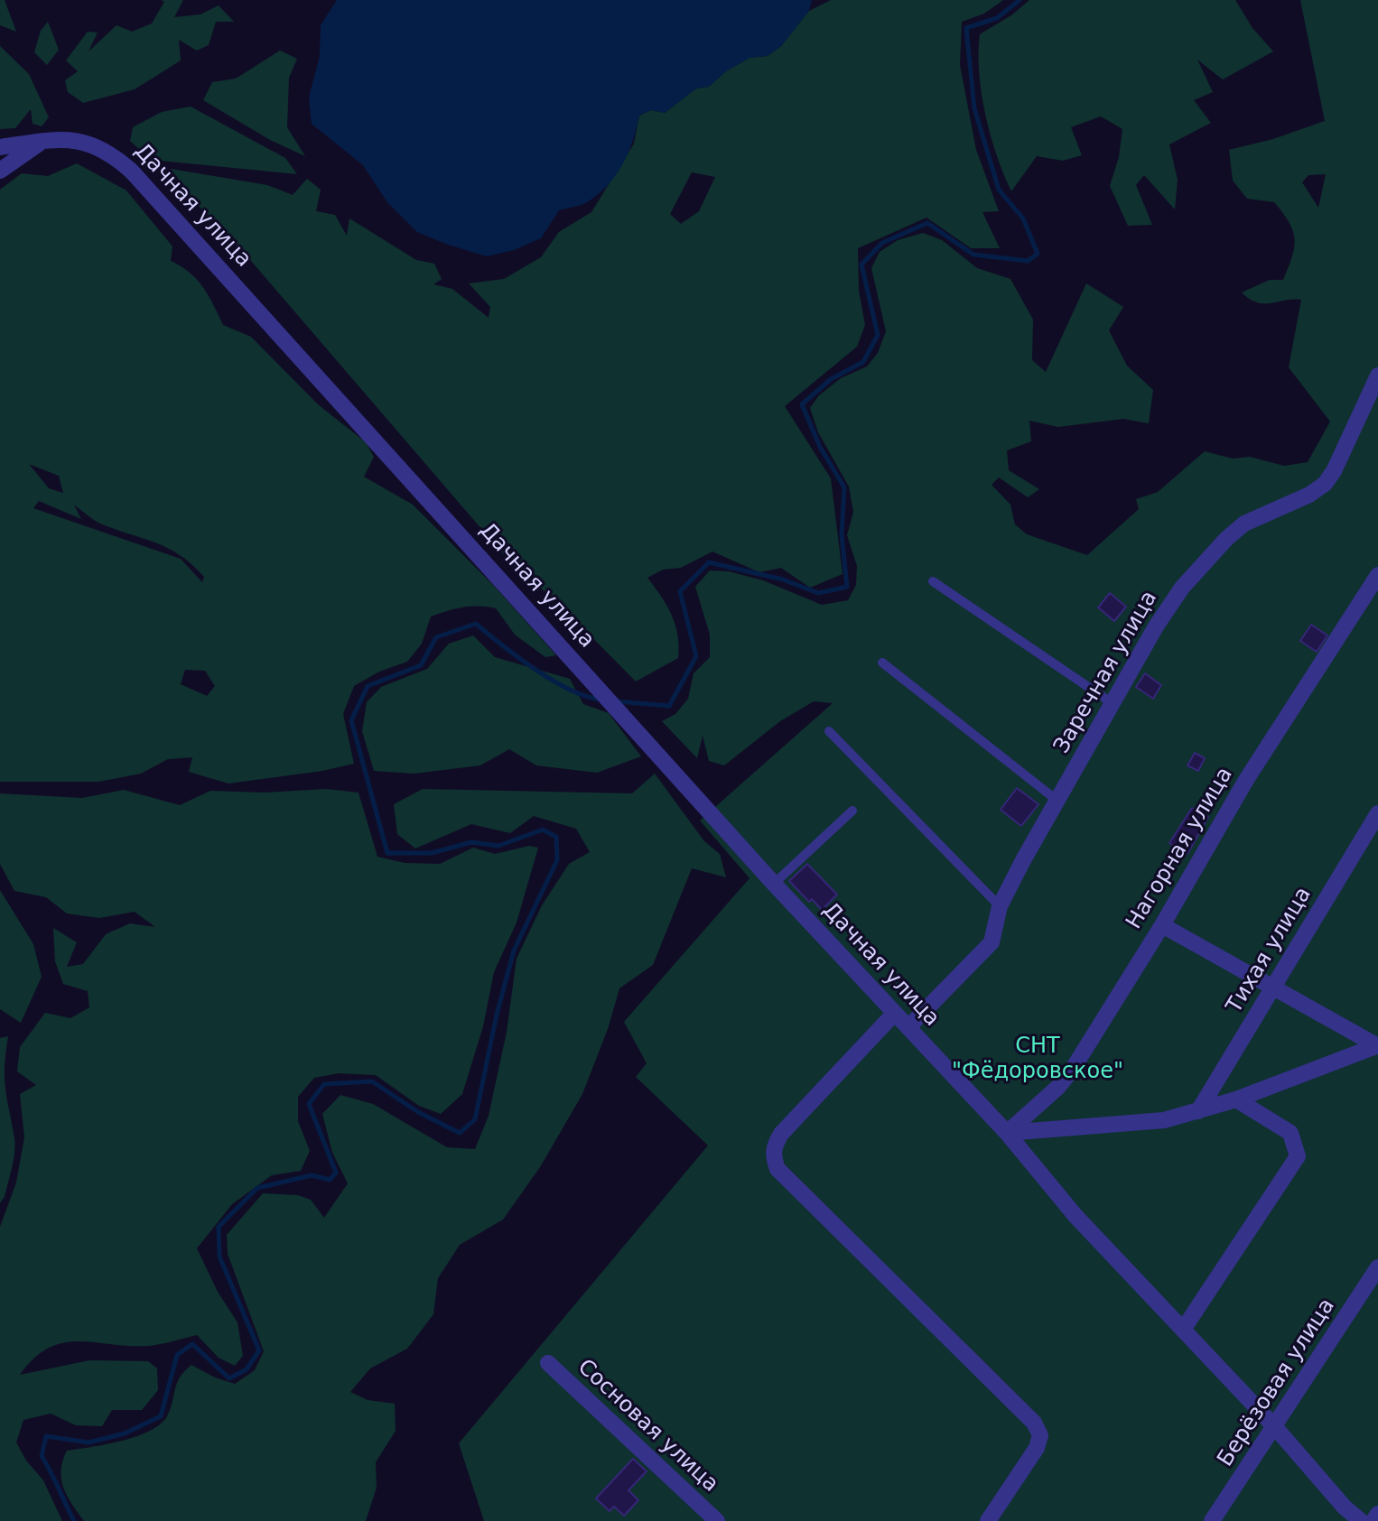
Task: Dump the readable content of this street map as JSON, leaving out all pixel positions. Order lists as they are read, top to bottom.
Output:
{
  "streets": {
    "street": [
      "Дачная улица",
      "Заречная улица",
      "Нагорная улица",
      "Тихая улица",
      "Берёзовая улица",
      "Сосновая улица"
    ]
  },
  "crossings": [
    ["Дачная улица", "Заречная улица"],
    ["Дачная улица", "Нагорная улица"],
    ["Дачная улица", "Берёзовая улица"]
  ],
  "parks": ["СНТ \"Фёдоровское\""]
}
